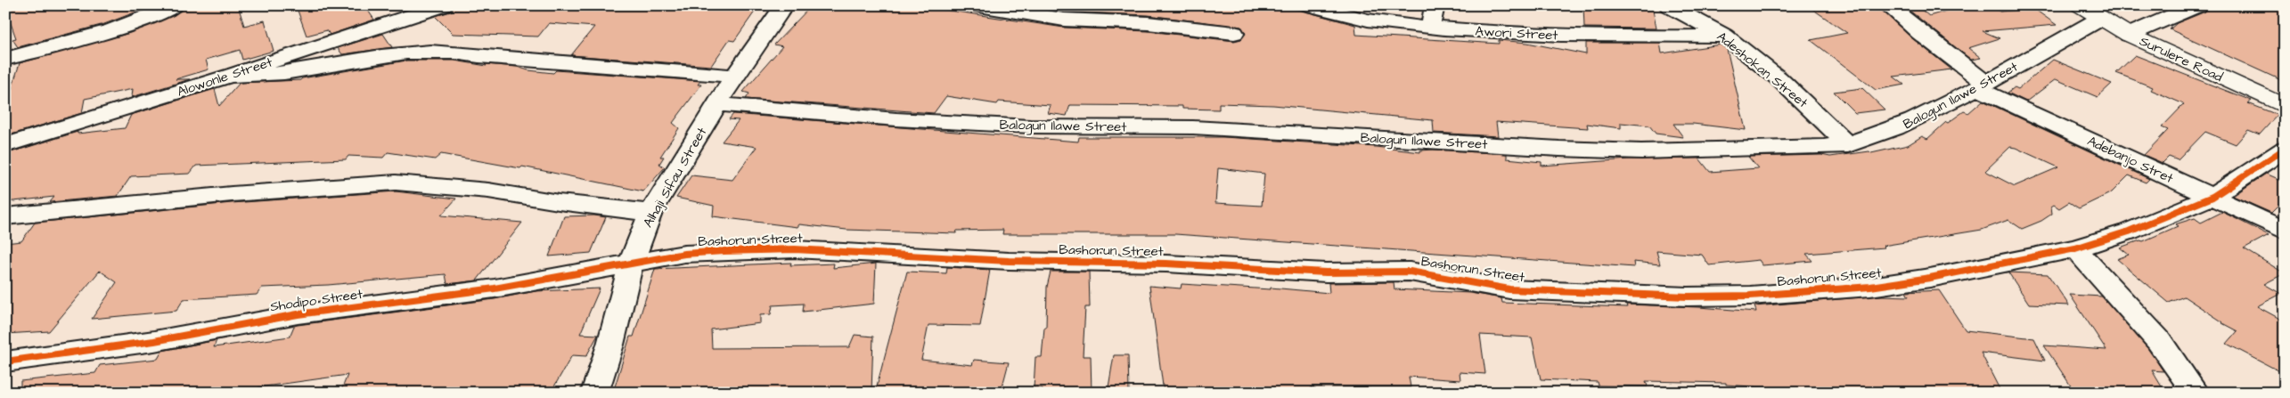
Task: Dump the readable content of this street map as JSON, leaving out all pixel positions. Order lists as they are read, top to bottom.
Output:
{
  "streets": {
    "main road": ["Surulere Road"],
    "street": [
      "Awori Street",
      "Adeshokan Street",
      "Alowonle Street",
      "Balogun Ilawe Street",
      "Adebanjo Stret",
      "Alhaji Sifau Street",
      "Bashorun Street",
      "Shodipo Street"
    ]
  },
  "crossings": [
    ["Awori Street", "Adeshokan Street"],
    ["Surulere Road", "Balogun Ilawe Street"],
    ["Adeshokan Street", "Balogun Ilawe Street"],
    ["Balogun Ilawe Street", "Adebanjo Stret"],
    ["Balogun Ilawe Street", "Alhaji Sifau Street"],
    ["Adebanjo Stret", "Bashorun Street"],
    ["Alhaji Sifau Street", "Bashorun Street"],
    ["Alhaji Sifau Street", "Shodipo Street"],
    ["Bashorun Street", "Shodipo Street"]
  ]
}
